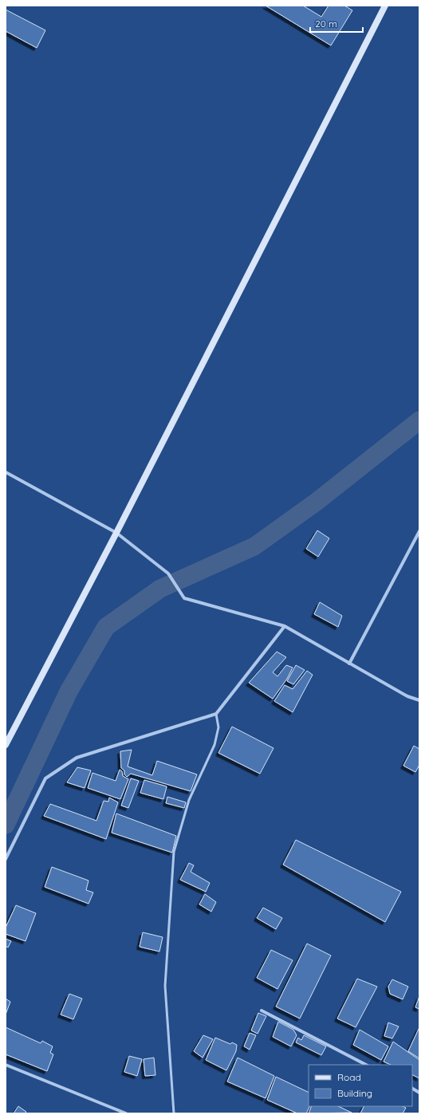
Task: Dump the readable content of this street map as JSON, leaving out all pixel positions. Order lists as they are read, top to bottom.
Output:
{
  "legend": ["Road", "Building"],
  "scale_bar": "20 m"
}
